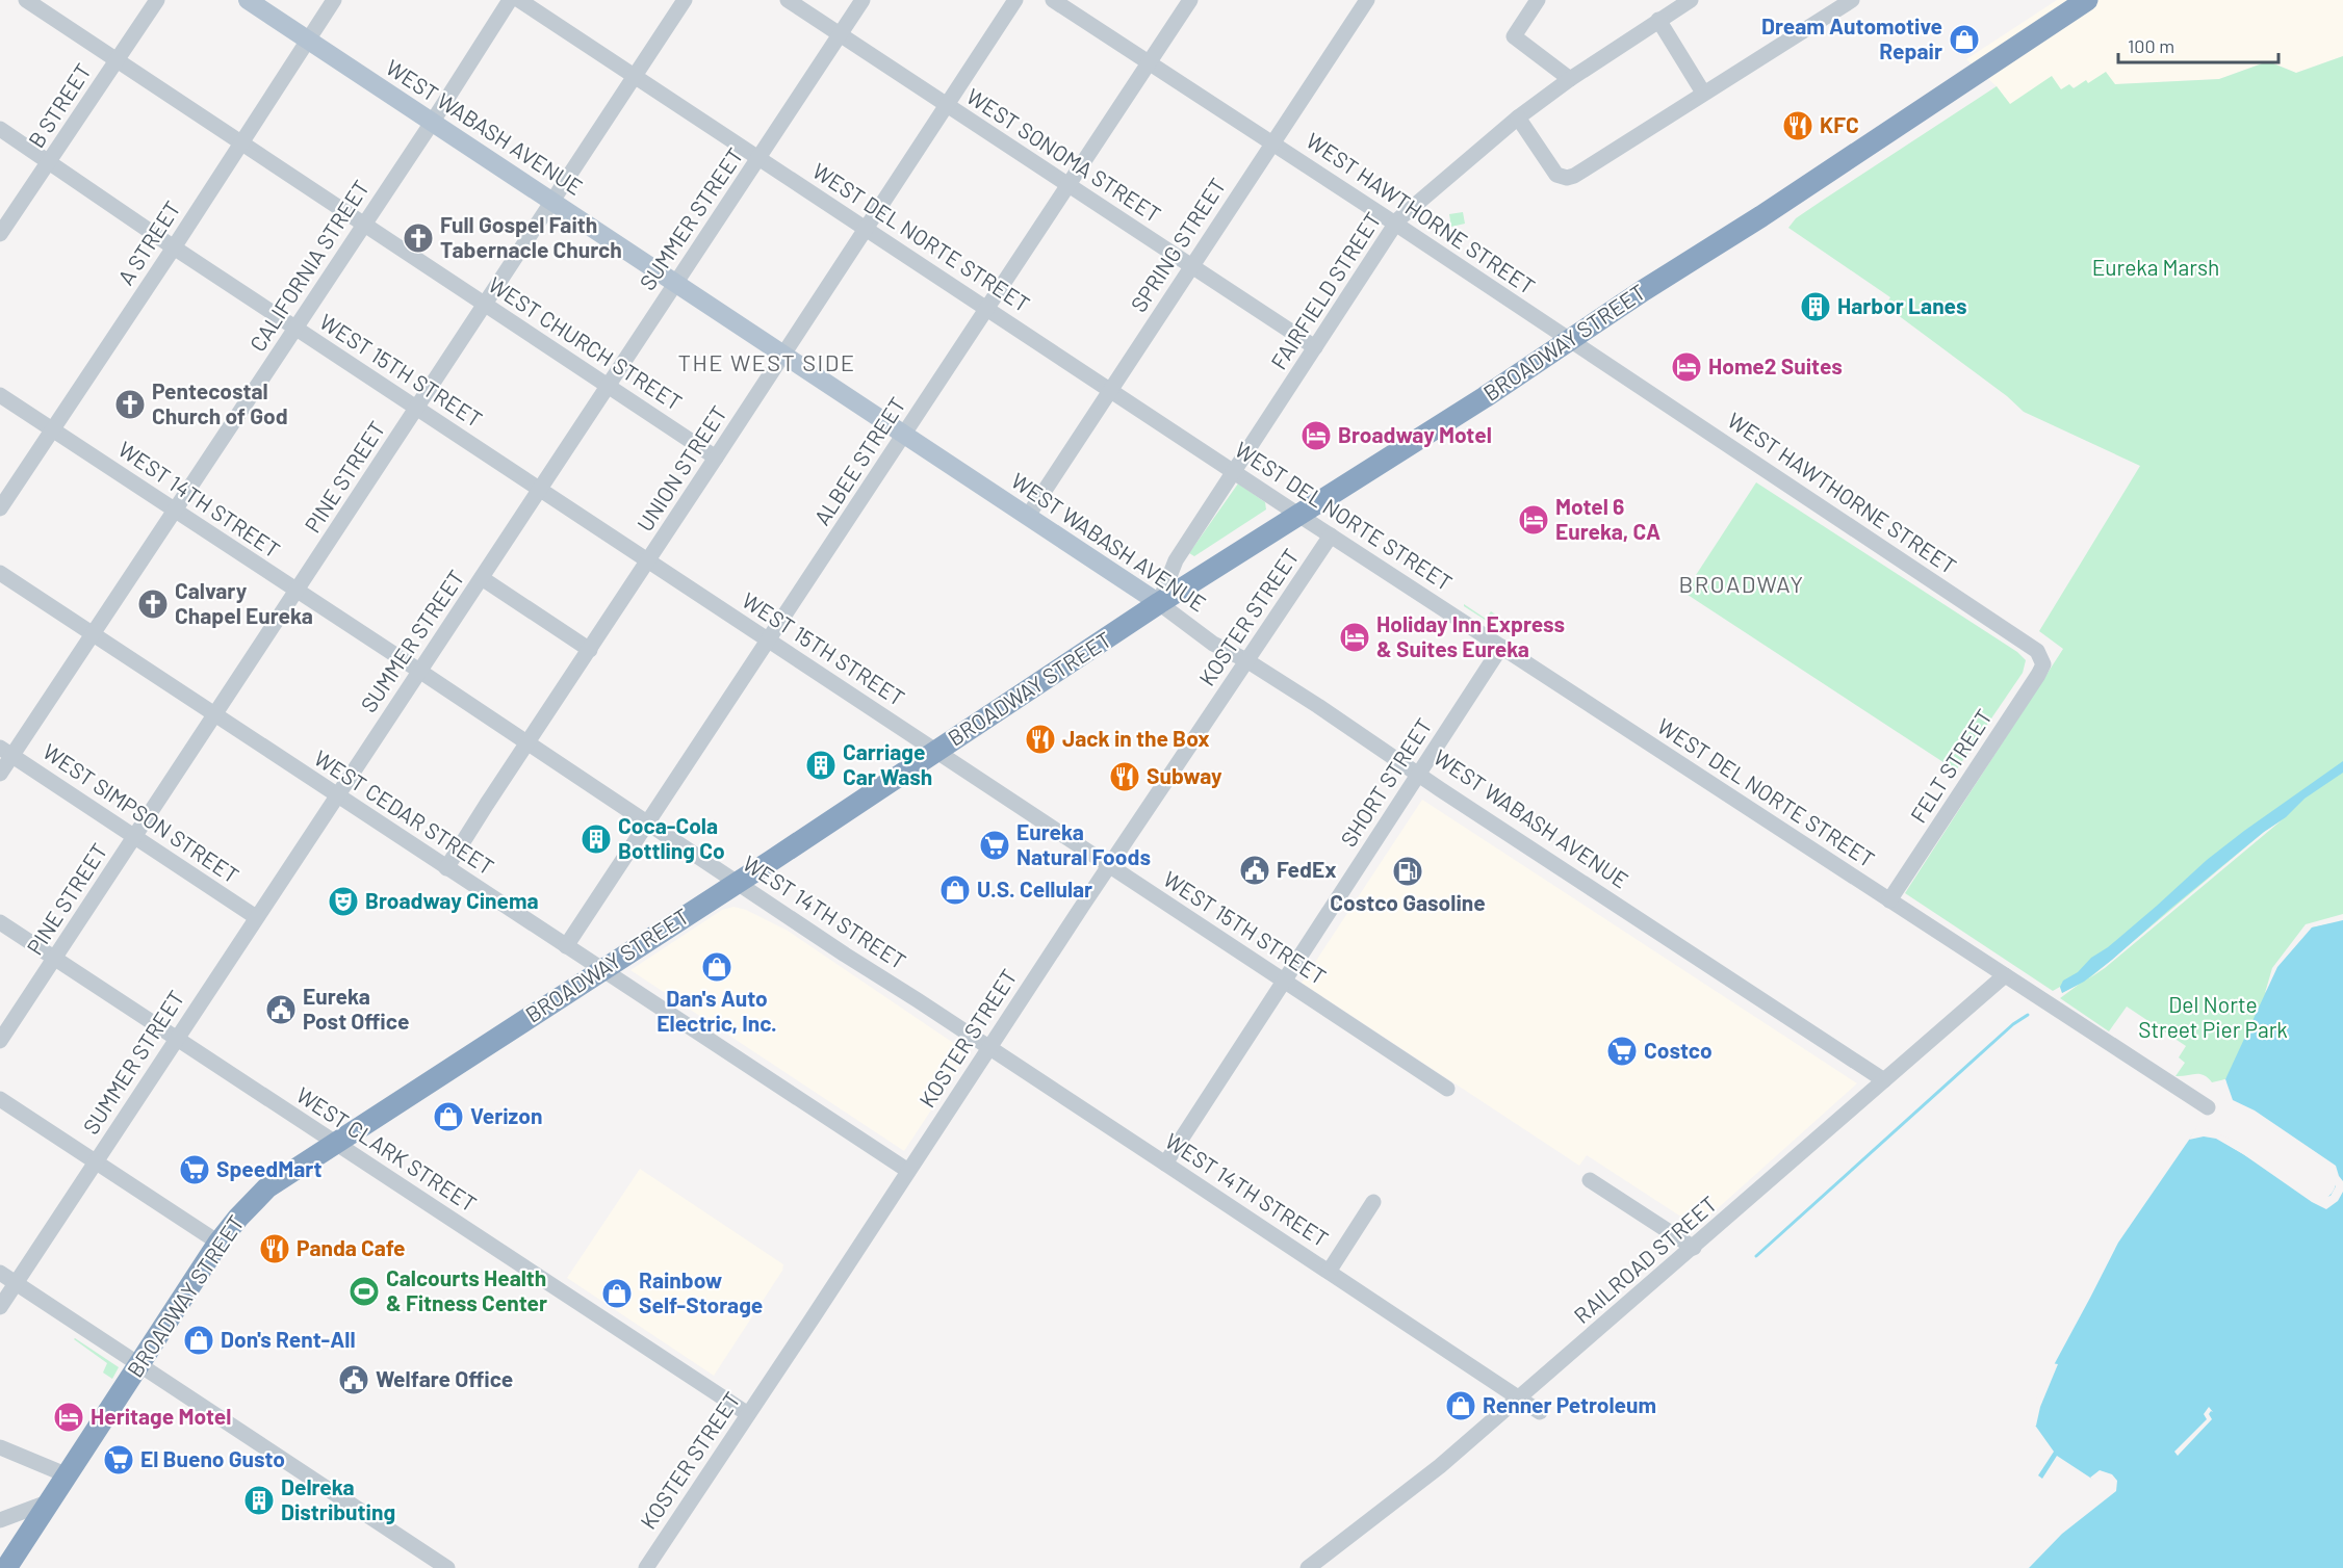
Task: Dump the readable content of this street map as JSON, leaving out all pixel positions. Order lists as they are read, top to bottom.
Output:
{
  "streets": {
    "highway": ["BROADWAY STREET"],
    "main road": ["WEST WABASH AVENUE"],
    "street": [
      "B STREET",
      "WEST SONOMA STREET",
      "WEST HAWTHORNE STREET",
      "SUMMER STREET",
      "WEST DEL NORTE STREET",
      "A STREET",
      "SPRING STREET",
      "CALIFORNIA STREET",
      "FAIRFIELD STREET",
      "WEST CHURCH STREET",
      "WEST 15TH STREET",
      "ALBEE STREET",
      "UNION STREET",
      "PINE STREET",
      "WEST 14TH STREET",
      "KOSTER STREET",
      "FELT STREET",
      "SHORT STREET",
      "WEST CEDAR STREET",
      "WEST SIMPSON STREET",
      "WEST CLARK STREET",
      "RAILROAD STREET"
    ]
  },
  "crossings": [
    ["B STREET", "WEST CHURCH STREET"],
    ["B STREET", "WEST 15TH STREET"],
    ["WEST WABASH AVENUE", "SUMMER STREET"],
    ["WEST WABASH AVENUE", "A STREET"],
    ["WEST WABASH AVENUE", "SPRING STREET"],
    ["WEST WABASH AVENUE", "CALIFORNIA STREET"],
    ["WEST WABASH AVENUE", "FAIRFIELD STREET"],
    ["WEST WABASH AVENUE", "BROADWAY STREET"],
    ["WEST WABASH AVENUE", "ALBEE STREET"],
    ["WEST WABASH AVENUE", "UNION STREET"],
    ["WEST WABASH AVENUE", "PINE STREET"],
    ["WEST WABASH AVENUE", "KOSTER STREET"],
    ["WEST WABASH AVENUE", "SHORT STREET"],
    ["WEST WABASH AVENUE", "RAILROAD STREET"],
    ["WEST SONOMA STREET", "SUMMER STREET"],
    ["WEST SONOMA STREET", "SPRING STREET"],
    ["WEST SONOMA STREET", "FAIRFIELD STREET"],
    ["WEST SONOMA STREET", "ALBEE STREET"],
    ["WEST SONOMA STREET", "UNION STREET"],
    ["WEST HAWTHORNE STREET", "SPRING STREET"],
    ["WEST HAWTHORNE STREET", "FAIRFIELD STREET"],
    ["WEST HAWTHORNE STREET", "BROADWAY STREET"],
    ["WEST HAWTHORNE STREET", "ALBEE STREET"],
    ["WEST HAWTHORNE STREET", "FELT STREET"],
    ["SUMMER STREET", "WEST DEL NORTE STREET"],
    ["SUMMER STREET", "WEST CHURCH STREET"],
    ["SUMMER STREET", "WEST 15TH STREET"],
    ["SUMMER STREET", "WEST 14TH STREET"],
    ["SUMMER STREET", "WEST CEDAR STREET"],
    ["SUMMER STREET", "WEST SIMPSON STREET"],
    ["SUMMER STREET", "WEST CLARK STREET"],
    ["WEST DEL NORTE STREET", "SPRING STREET"],
    ["WEST DEL NORTE STREET", "FAIRFIELD STREET"],
    ["WEST DEL NORTE STREET", "BROADWAY STREET"],
    ["WEST DEL NORTE STREET", "ALBEE STREET"],
    ["WEST DEL NORTE STREET", "UNION STREET"],
    ["WEST DEL NORTE STREET", "PINE STREET"],
    ["WEST DEL NORTE STREET", "KOSTER STREET"],
    ["WEST DEL NORTE STREET", "FELT STREET"],
    ["WEST DEL NORTE STREET", "SHORT STREET"],
    ["WEST DEL NORTE STREET", "RAILROAD STREET"],
    ["A STREET", "WEST CHURCH STREET"],
    ["A STREET", "WEST 15TH STREET"],
    ["A STREET", "WEST 14TH STREET"],
    ["CALIFORNIA STREET", "WEST CHURCH STREET"],
    ["CALIFORNIA STREET", "WEST 15TH STREET"],
    ["CALIFORNIA STREET", "WEST 14TH STREET"],
    ["CALIFORNIA STREET", "WEST CEDAR STREET"],
    ["CALIFORNIA STREET", "WEST SIMPSON STREET"],
    ["FAIRFIELD STREET", "BROADWAY STREET"],
    ["BROADWAY STREET", "WEST 15TH STREET"],
    ["BROADWAY STREET", "WEST 14TH STREET"],
    ["BROADWAY STREET", "WEST CEDAR STREET"],
    ["BROADWAY STREET", "WEST CLARK STREET"],
    ["WEST CHURCH STREET", "UNION STREET"],
    ["WEST CHURCH STREET", "PINE STREET"],
    ["WEST 15TH STREET", "ALBEE STREET"],
    ["WEST 15TH STREET", "UNION STREET"],
    ["WEST 15TH STREET", "PINE STREET"],
    ["WEST 15TH STREET", "KOSTER STREET"],
    ["WEST 15TH STREET", "SHORT STREET"],
    ["ALBEE STREET", "WEST 14TH STREET"],
    ["ALBEE STREET", "WEST CEDAR STREET"],
    ["UNION STREET", "WEST 14TH STREET"],
    ["UNION STREET", "WEST CEDAR STREET"],
    ["PINE STREET", "WEST 14TH STREET"],
    ["PINE STREET", "WEST CEDAR STREET"],
    ["PINE STREET", "WEST SIMPSON STREET"],
    ["PINE STREET", "WEST CLARK STREET"],
    ["WEST 14TH STREET", "KOSTER STREET"],
    ["WEST 14TH STREET", "SHORT STREET"],
    ["WEST 14TH STREET", "RAILROAD STREET"],
    ["KOSTER STREET", "WEST CEDAR STREET"],
    ["KOSTER STREET", "WEST CLARK STREET"]
  ],
  "districts": ["THE WEST SIDE", "BROADWAY"],
  "parks": ["Eureka Marsh", "Del Norte Street Pier Park"],
  "places": {
    "shop": [
      "Dream Automotive Repair",
      "U.S. Cellular",
      "Dan's Auto Electric, Inc.",
      "Verizon",
      "Rainbow Self-Storage",
      "Don's Rent-All",
      "Renner Petroleum"
    ],
    "restaurant": [
      "KFC",
      "Jack in the Box",
      "Subway",
      "Panda Cafe"
    ],
    "church": ["Full Gospel Faith Tabernacle Church", "Pentecostal Church of God", "Calvary Chapel Eureka"],
    "building": [
      "Harbor Lanes",
      "Carriage Car Wash",
      "Coca-Cola Bottling Co",
      "Delreka Distributing"
    ],
    "hotel": [
      "Home2 Suites",
      "Broadway Motel",
      "Motel 6 Eureka, CA",
      "Holiday Inn Express & Suites Eureka",
      "Heritage Motel"
    ],
    "supermarket": [
      "Eureka Natural Foods",
      "Costco",
      "SpeedMart",
      "El Bueno Gusto"
    ],
    "public building": ["FedEx", "Eureka Post Office", "Welfare Office"],
    "fuel station": ["Costco Gasoline"],
    "theatre": ["Broadway Cinema"],
    "sports": ["Calcourts Health & Fitness Center"]
  },
  "scale_bar": "100 m"
}
